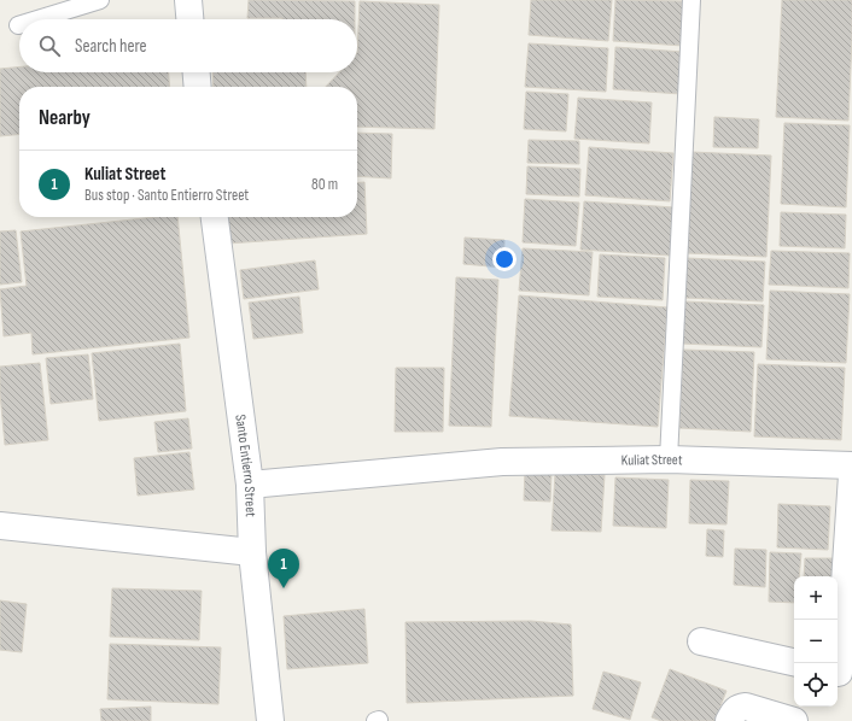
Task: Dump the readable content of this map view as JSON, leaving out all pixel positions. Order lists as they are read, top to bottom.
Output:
{
  "streets": {
    "street": ["Kuliat Street", "Santo Entierro Street"]
  },
  "crossings": [
    ["Kuliat Street", "Santo Entierro Street"]
  ],
  "page": {
    "search": "Search here",
    "heading": "Nearby",
    "list": [
      {
        "mark": "1",
        "name": "Kuliat Street",
        "note": "Bus stop · Santo Entierro Street",
        "value": "80 m"
      }
    ],
    "pins": "1",
    "map_buttons": ["+", "−"]
  }
}
